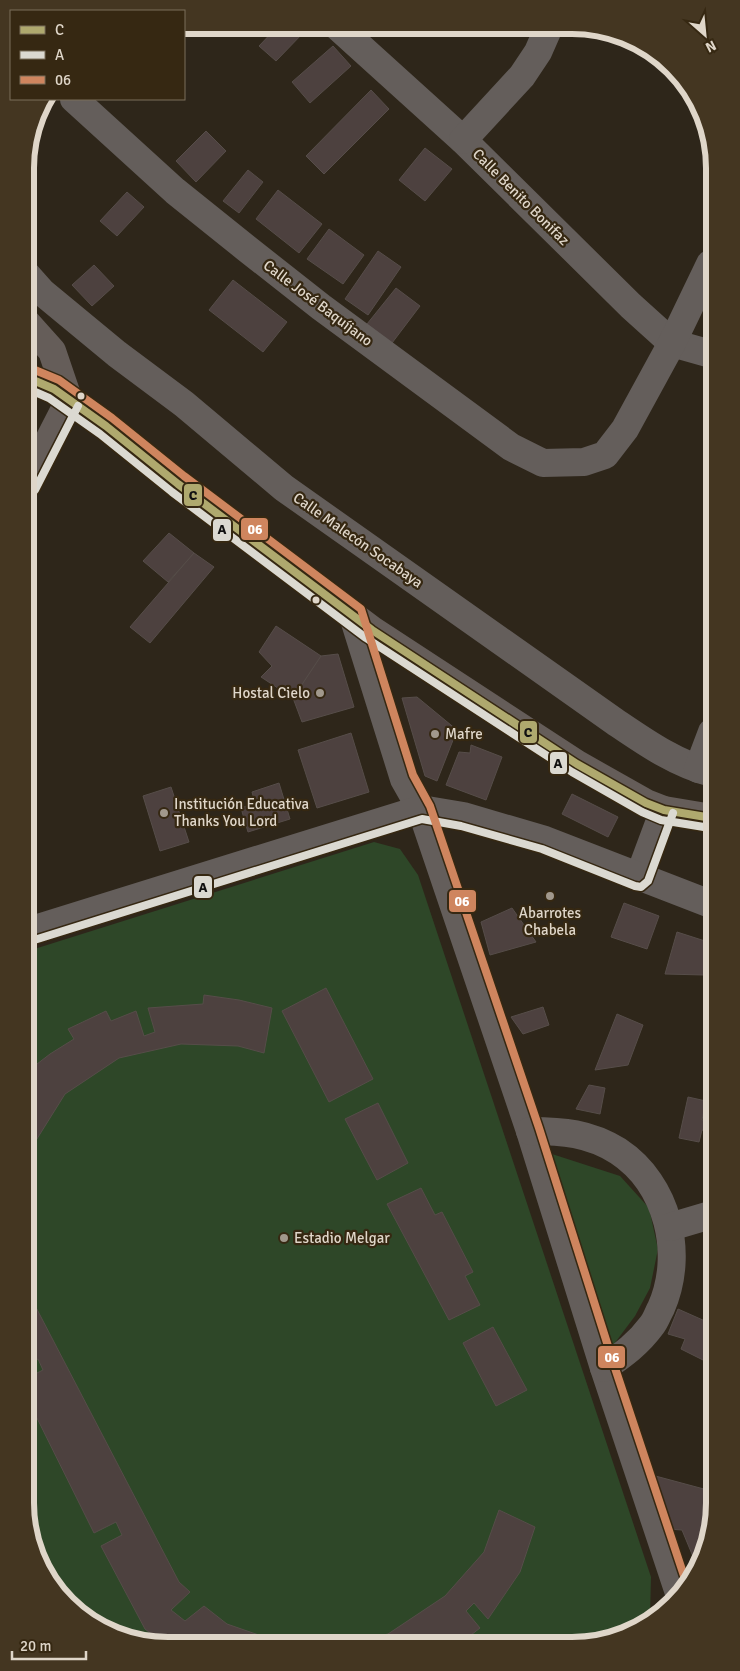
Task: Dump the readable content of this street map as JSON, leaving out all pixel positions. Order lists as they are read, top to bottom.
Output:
{
  "streets": {
    "street": ["Calle Benito Bonifaz", "Calle José Baquíjano", "Calle Malecón Socabaya"]
  },
  "crossings": [
    ["Calle Benito Bonifaz", "Calle José Baquíjano"]
  ],
  "places": [
    "Hostal Cielo",
    "Mafre",
    "Institución Educativa Thanks You Lord",
    "Abarrotes Chabela",
    "Estadio Melgar"
  ],
  "lines": ["transit line 06", "transit line C", "transit line A"],
  "legend": ["C", "A", "06"],
  "scale_bar": "20 m",
  "north": "bottom right"
}
